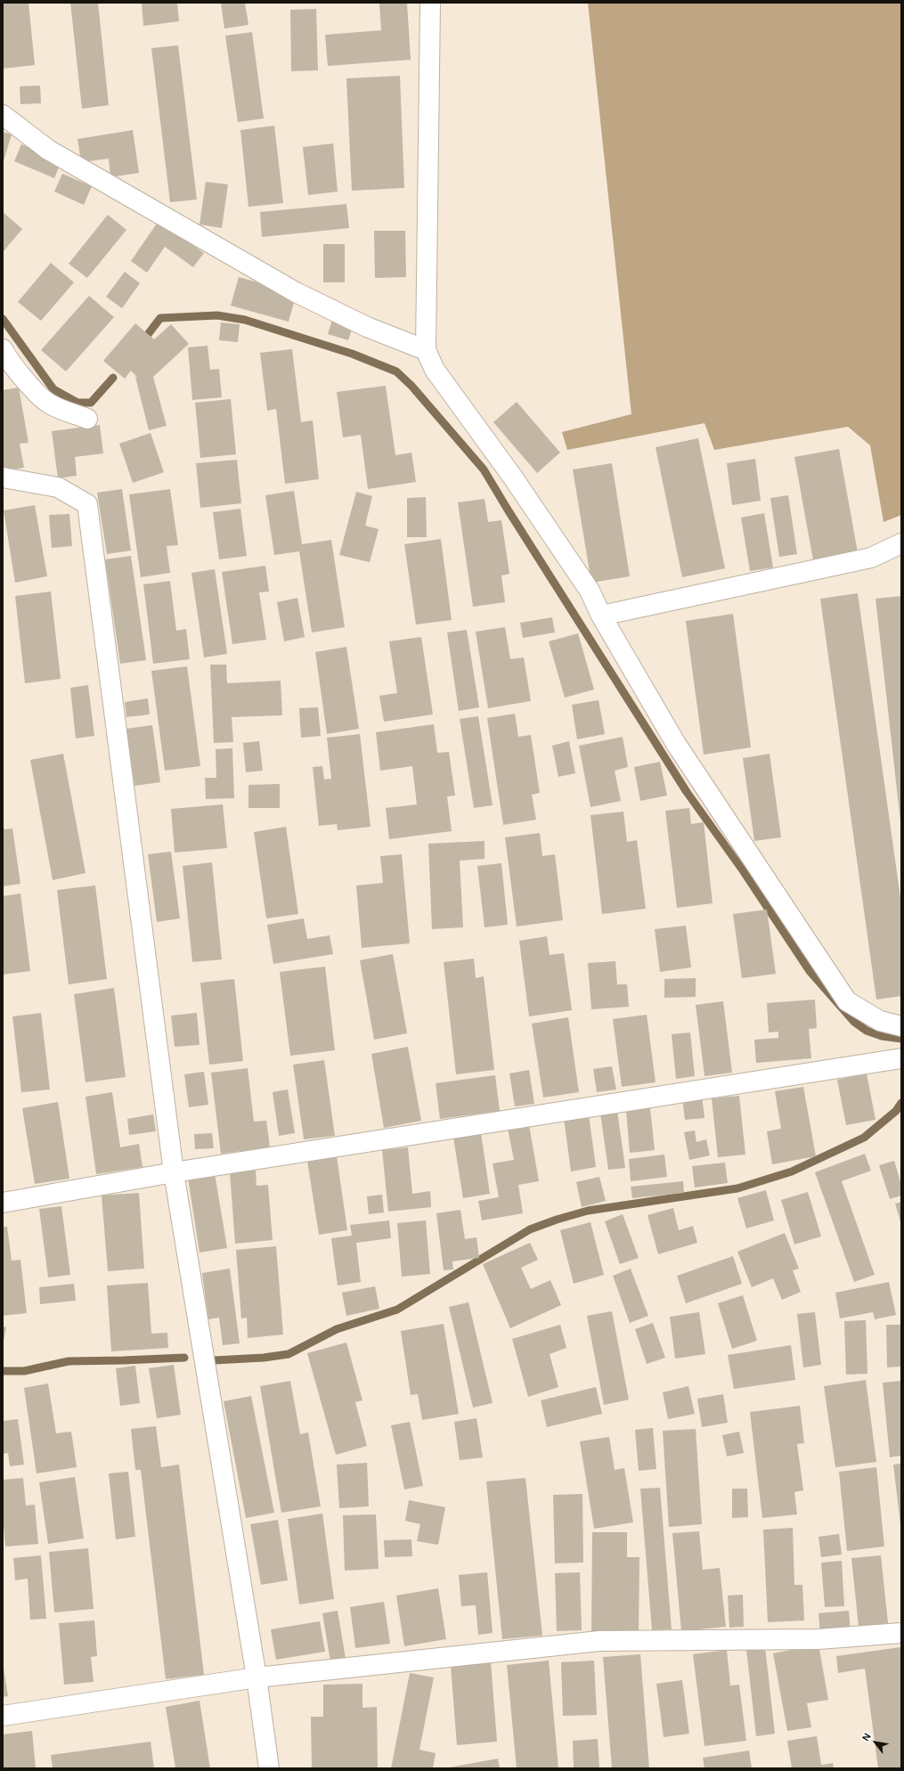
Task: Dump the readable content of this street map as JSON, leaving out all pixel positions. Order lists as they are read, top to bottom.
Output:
{
  "north": "top left"
}
